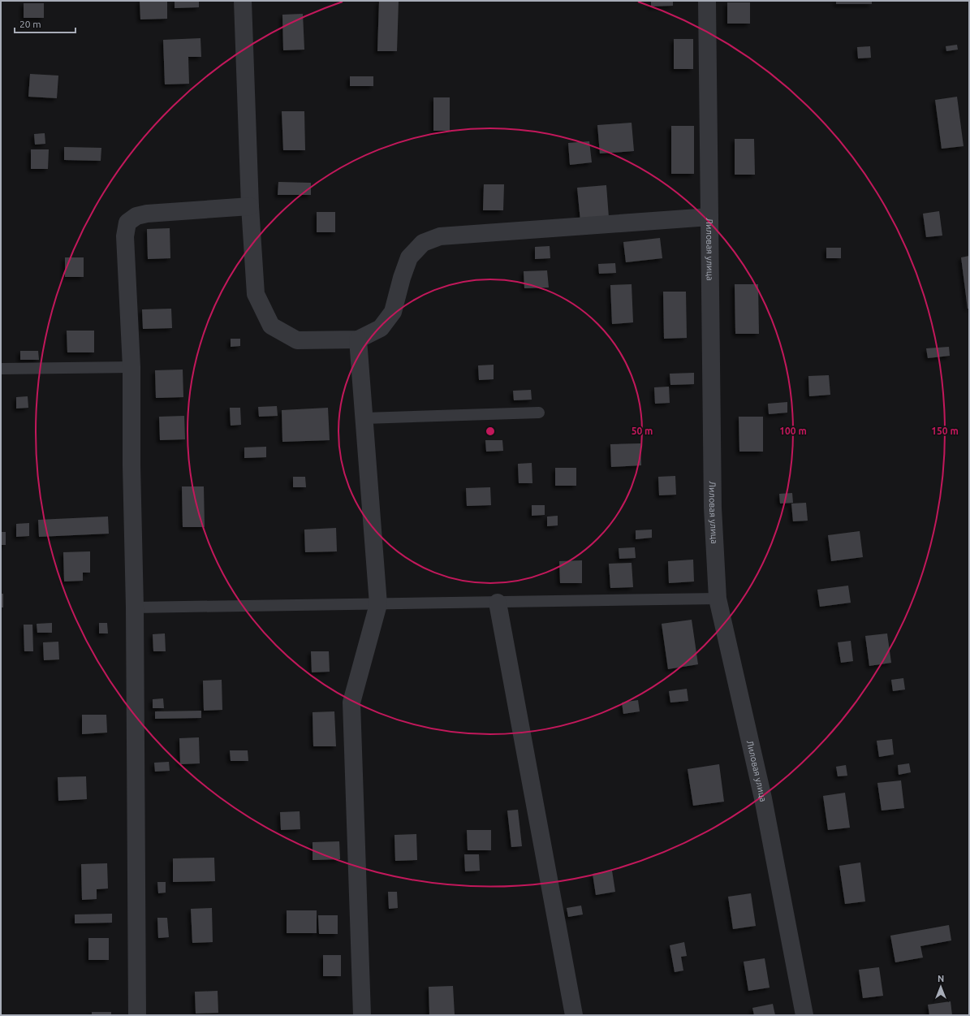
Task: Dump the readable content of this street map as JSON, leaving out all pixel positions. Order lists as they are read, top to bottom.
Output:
{
  "streets": {
    "street": ["Лиловая улица"]
  },
  "scale_bar": "20 m",
  "north": "top",
  "rings": ["50 m", "100 m", "150 m"]
}
